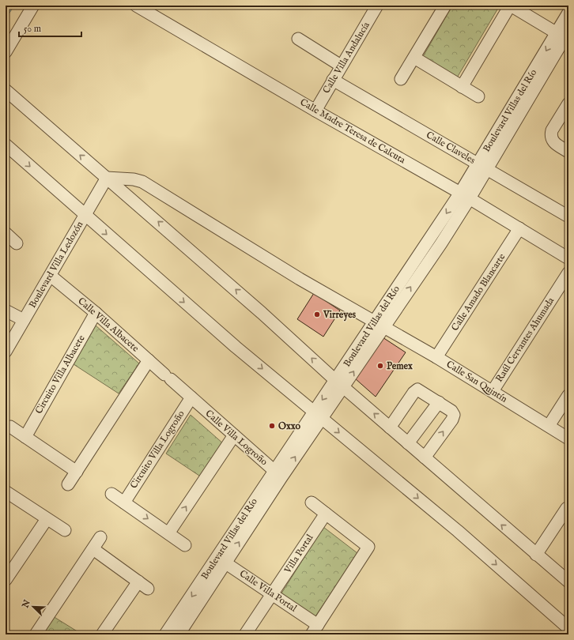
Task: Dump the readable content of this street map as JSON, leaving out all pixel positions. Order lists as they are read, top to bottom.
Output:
{
  "streets": {
    "street": [
      "Calle Villa Andalucía",
      "Boulevard Villas del Río",
      "Calle Madre Teresa de Calcuta",
      "Calle Claveles",
      "Boulevard Villa Ledozón",
      "Calle Amado Blancarte",
      "Calle Villa Albacete",
      "Raúl Cervantes Ahumada",
      "Circuito Villa Albacete",
      "Calle San Quintín",
      "Calle Villa Logroño",
      "Circuito Villa Logroño",
      "Villa Portal",
      "Calle Villa Portal"
    ]
  },
  "crossings": [
    ["Calle Villa Andalucía", "Calle Madre Teresa de Calcuta"],
    ["Calle Villa Andalucía", "Calle Claveles"],
    ["Boulevard Villas del Río", "Calle Madre Teresa de Calcuta"],
    ["Boulevard Villas del Río", "Calle Claveles"],
    ["Boulevard Villas del Río", "Calle San Quintín"],
    ["Boulevard Villas del Río", "Calle Villa Portal"],
    ["Calle Madre Teresa de Calcuta", "Calle Amado Blancarte"],
    ["Boulevard Villa Ledozón", "Calle Villa Albacete"],
    ["Boulevard Villa Ledozón", "Calle San Quintín"],
    ["Calle Amado Blancarte", "Calle San Quintín"],
    ["Calle Villa Albacete", "Circuito Villa Albacete"],
    ["Calle Villa Albacete", "Calle Villa Logroño"],
    ["Calle Villa Albacete", "Circuito Villa Logroño"],
    ["Raúl Cervantes Ahumada", "Calle San Quintín"],
    ["Calle Villa Logroño", "Circuito Villa Logroño"],
    ["Villa Portal", "Calle Villa Portal"]
  ],
  "places": ["Virreyes", "Pemex", "Oxxo"],
  "scale_bar": "50 m",
  "north": "top left"
}
